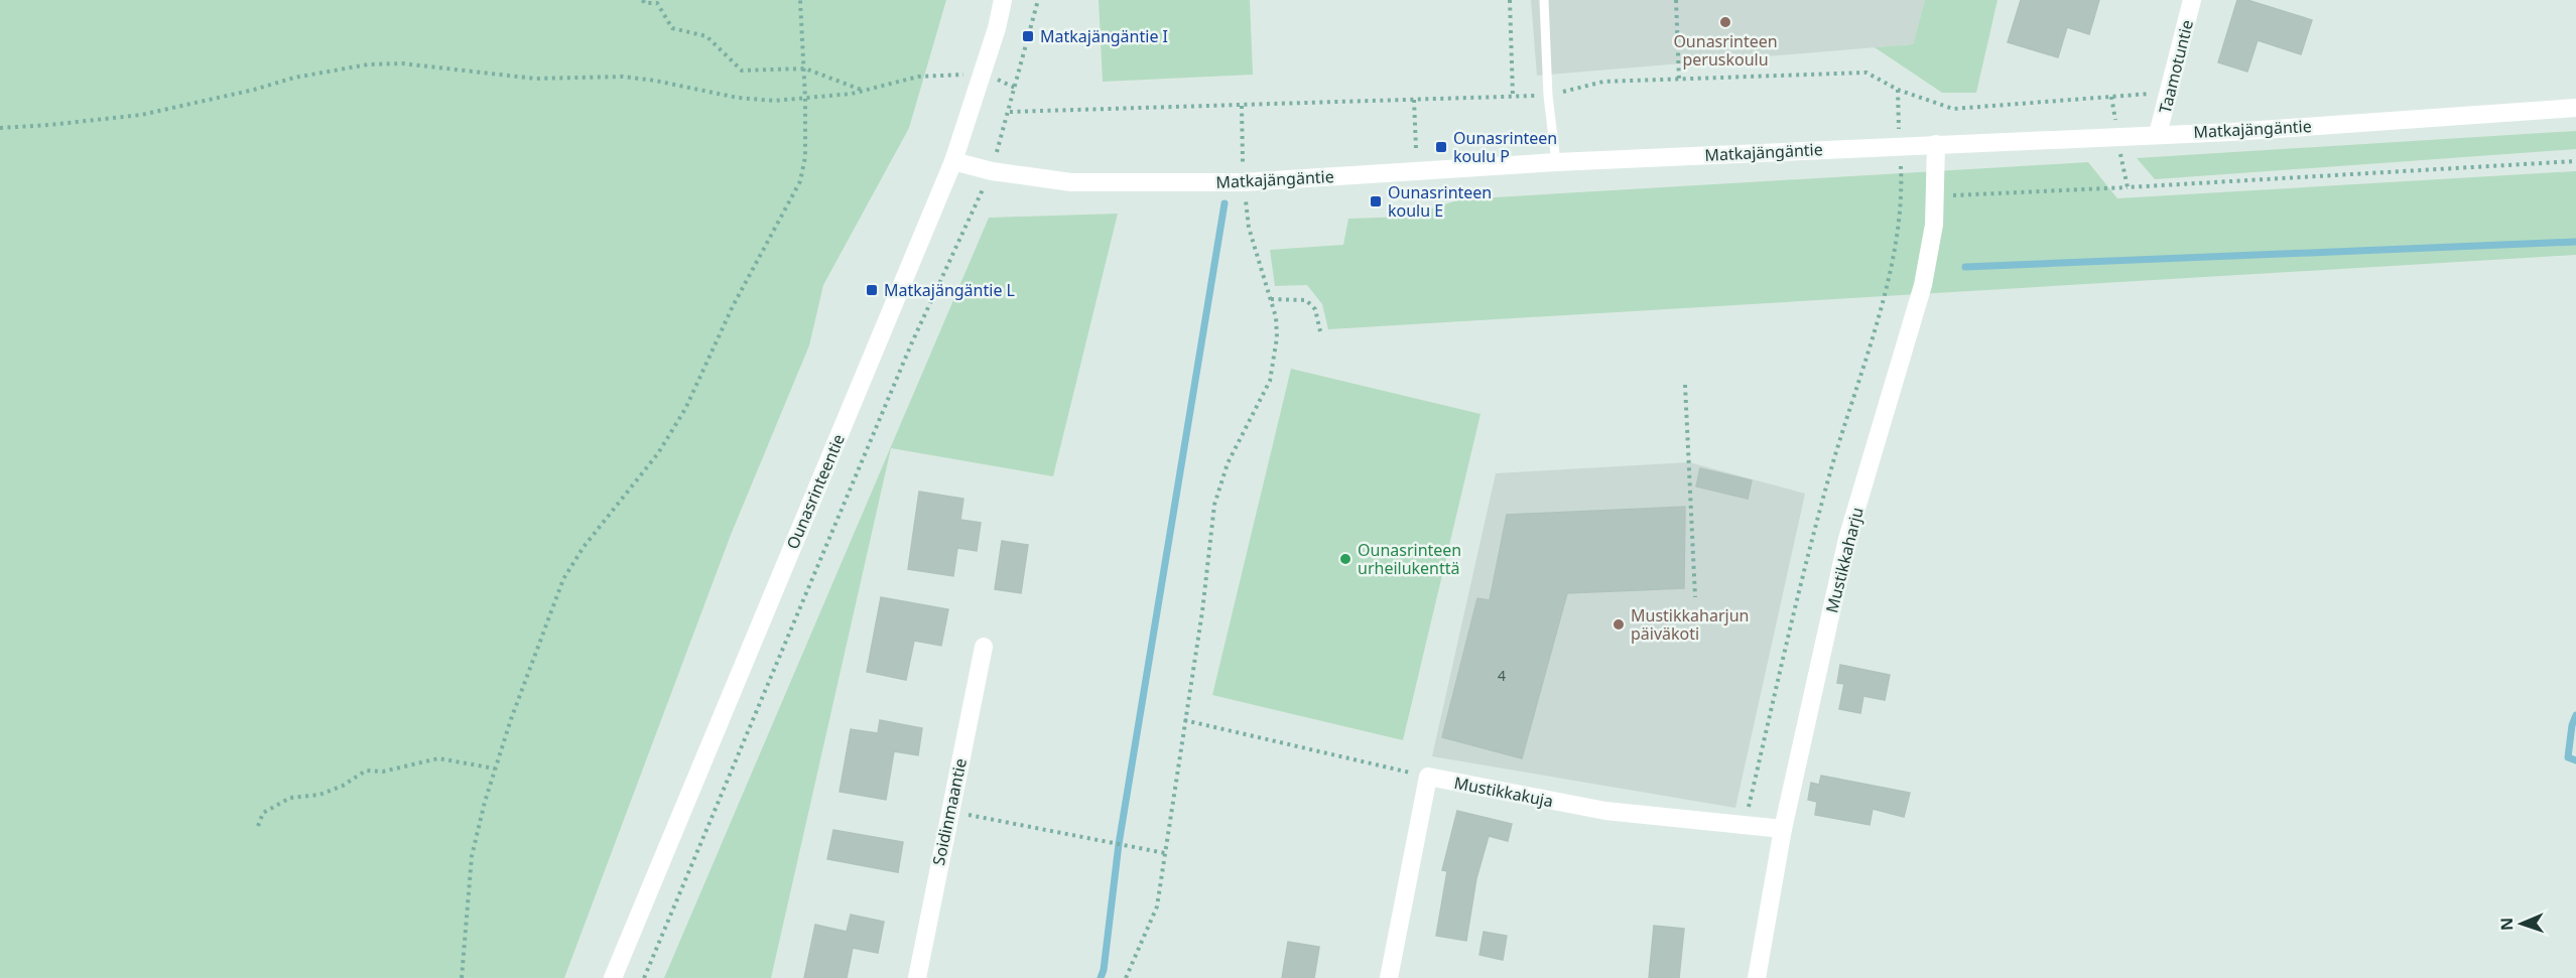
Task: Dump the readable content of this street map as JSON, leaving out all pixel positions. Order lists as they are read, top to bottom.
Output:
{
  "streets": {
    "street": [
      "Taamotuntie",
      "Matkajängäntie",
      "Ounasrinteentie",
      "Mustikkaharju",
      "Mustikkakuja",
      "Soidinmaantie"
    ]
  },
  "crossings": [
    ["Taamotuntie", "Matkajängäntie"],
    ["Matkajängäntie", "Ounasrinteentie"],
    ["Matkajängäntie", "Mustikkaharju"],
    ["Mustikkaharju", "Mustikkakuja"]
  ],
  "places": {
    "other": ["Ounasrinteen peruskoulu", "Ounasrinteen urheilukenttä", "Mustikkaharjun päiväkoti"],
    "transit": [
      "Matkajängäntie I",
      "Ounasrinteen koulu P",
      "Ounasrinteen koulu E",
      "Matkajängäntie L"
    ]
  },
  "house_numbers": ["4"],
  "north": "left"
}
